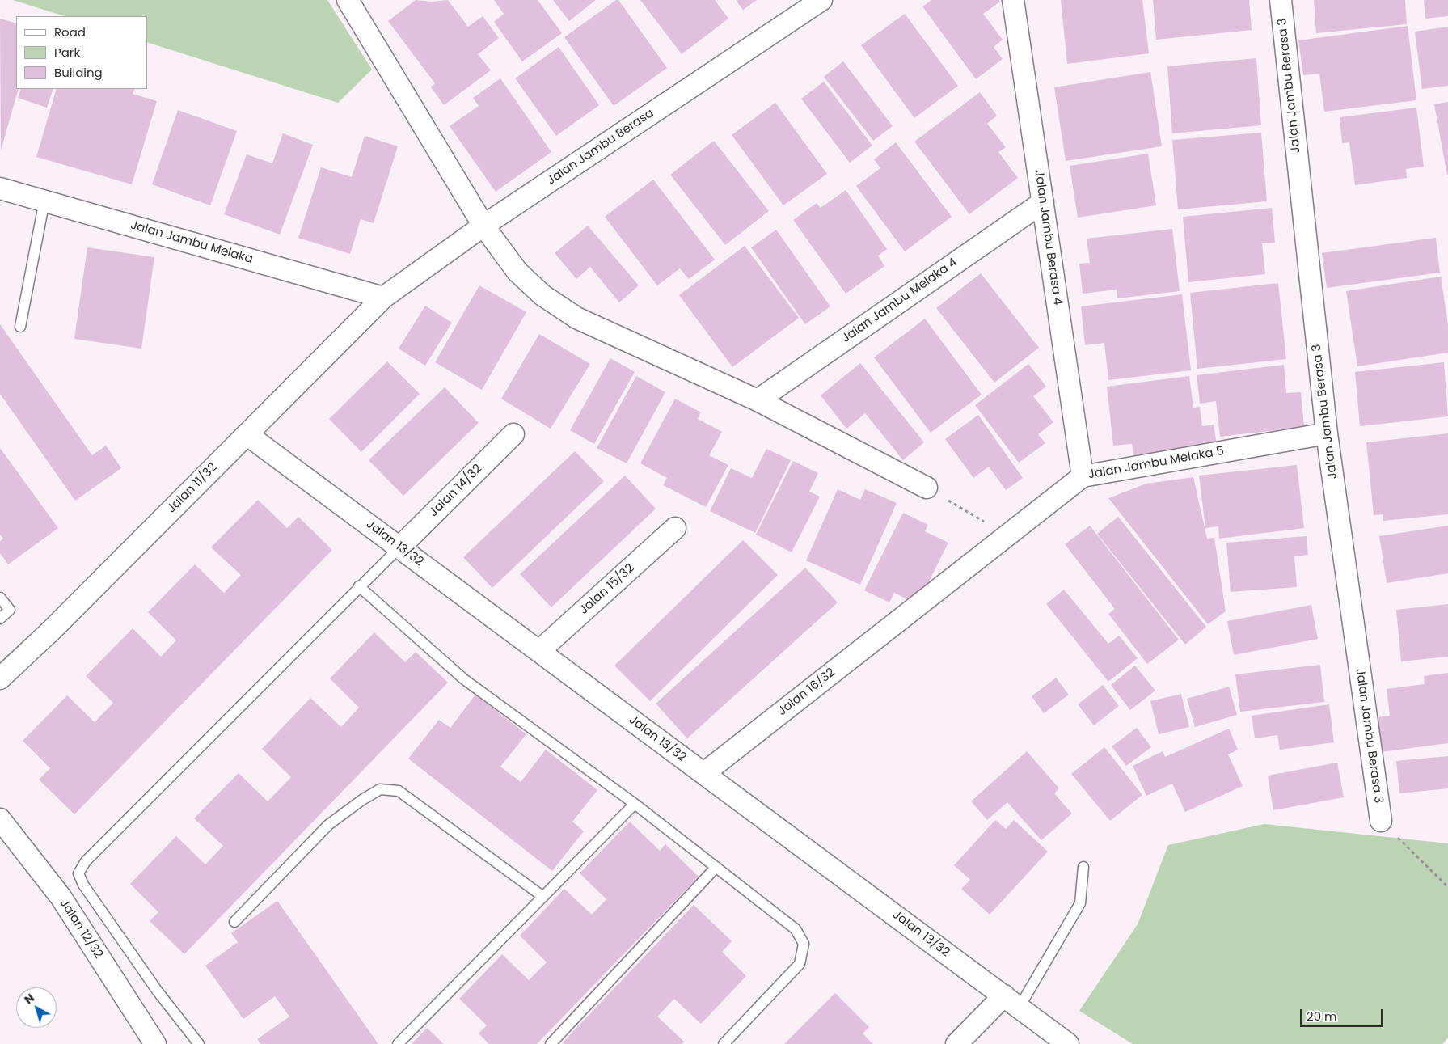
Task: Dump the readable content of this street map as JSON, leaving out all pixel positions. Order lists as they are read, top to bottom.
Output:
{
  "streets": {
    "street": [
      "Jalan Jambu Berasa 3",
      "Jalan Jambu Berasa",
      "Jalan Jambu Berasa 4",
      "Jalan Jambu Melaka",
      "Jalan Jambu Melaka 4",
      "Jalan Jambu Melaka 5",
      "Jalan 11/32",
      "Jalan 14/32",
      "Jalan 13/32",
      "Jalan 15/32",
      "Jalan 16/32",
      "Jalan 12/32"
    ]
  },
  "crossings": [
    ["Jalan Jambu Berasa 3", "Jalan Jambu Melaka 5"],
    ["Jalan Jambu Berasa", "Jalan Jambu Melaka"],
    ["Jalan Jambu Berasa", "Jalan 11/32"],
    ["Jalan Jambu Berasa 4", "Jalan Jambu Melaka 4"],
    ["Jalan Jambu Berasa 4", "Jalan Jambu Melaka 5"],
    ["Jalan Jambu Melaka", "Jalan 11/32"],
    ["Jalan Jambu Melaka 5", "Jalan 16/32"],
    ["Jalan 11/32", "Jalan 13/32"],
    ["Jalan 14/32", "Jalan 13/32"],
    ["Jalan 13/32", "Jalan 15/32"],
    ["Jalan 13/32", "Jalan 16/32"]
  ],
  "legend": ["Road", "Park", "Building"],
  "scale_bar": "20 m",
  "north": "top left"
}
